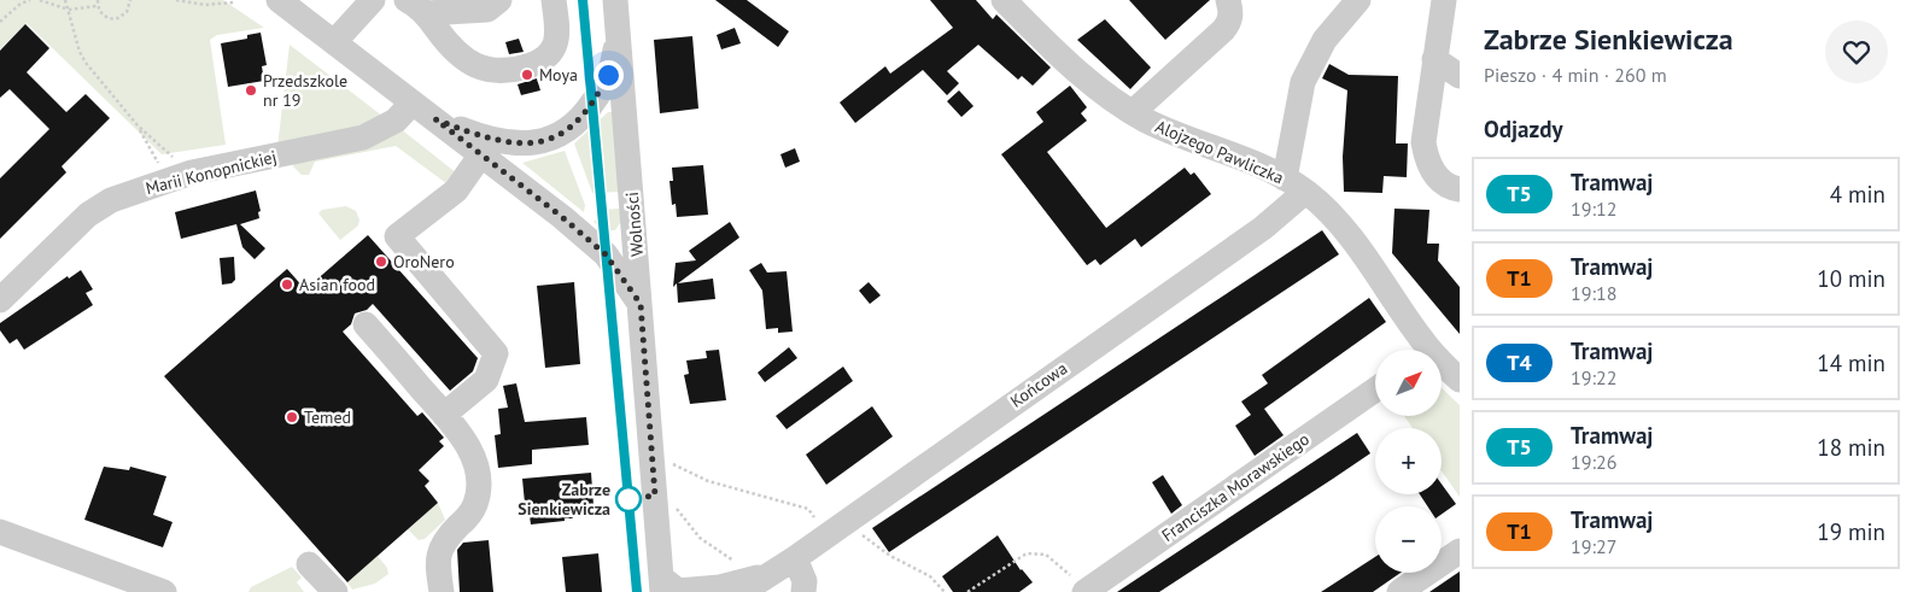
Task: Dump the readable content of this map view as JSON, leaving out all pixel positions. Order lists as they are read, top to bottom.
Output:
{
  "streets": {
    "street": [
      "Alojzego Pawliczka",
      "Marii Konopnickiej",
      "Wolności",
      "Końcowa",
      "Franciszka Morawskiego"
    ]
  },
  "crossings": [
    ["Alojzego Pawliczka", "Końcowa"],
    ["Wolności", "Końcowa"]
  ],
  "places": [
    "Moya",
    "Przedszkole nr 19",
    "OroNero",
    "Asian food",
    "Temed",
    "Zabrze Sienkiewicza"
  ],
  "lines": ["tram line T5"],
  "north": "top right",
  "page": {
    "heading": [
      ["Zabrze Sienkiewicza", "Pieszo · 4 min · 260 m"],
      "Odjazdy"
    ],
    "list": [
      {
        "mark": "T5",
        "name": "Tramwaj",
        "note": "19:12",
        "value": "4 min"
      },
      {
        "mark": "T1",
        "name": "Tramwaj",
        "note": "19:18",
        "value": "10 min"
      },
      {
        "mark": "T4",
        "name": "Tramwaj",
        "note": "19:22",
        "value": "14 min"
      },
      {
        "mark": "T5",
        "name": "Tramwaj",
        "note": "19:26",
        "value": "18 min"
      },
      {
        "mark": "T1",
        "name": "Tramwaj",
        "note": "19:27",
        "value": "19 min"
      }
    ],
    "map_buttons": ["+", "−"]
  }
}
